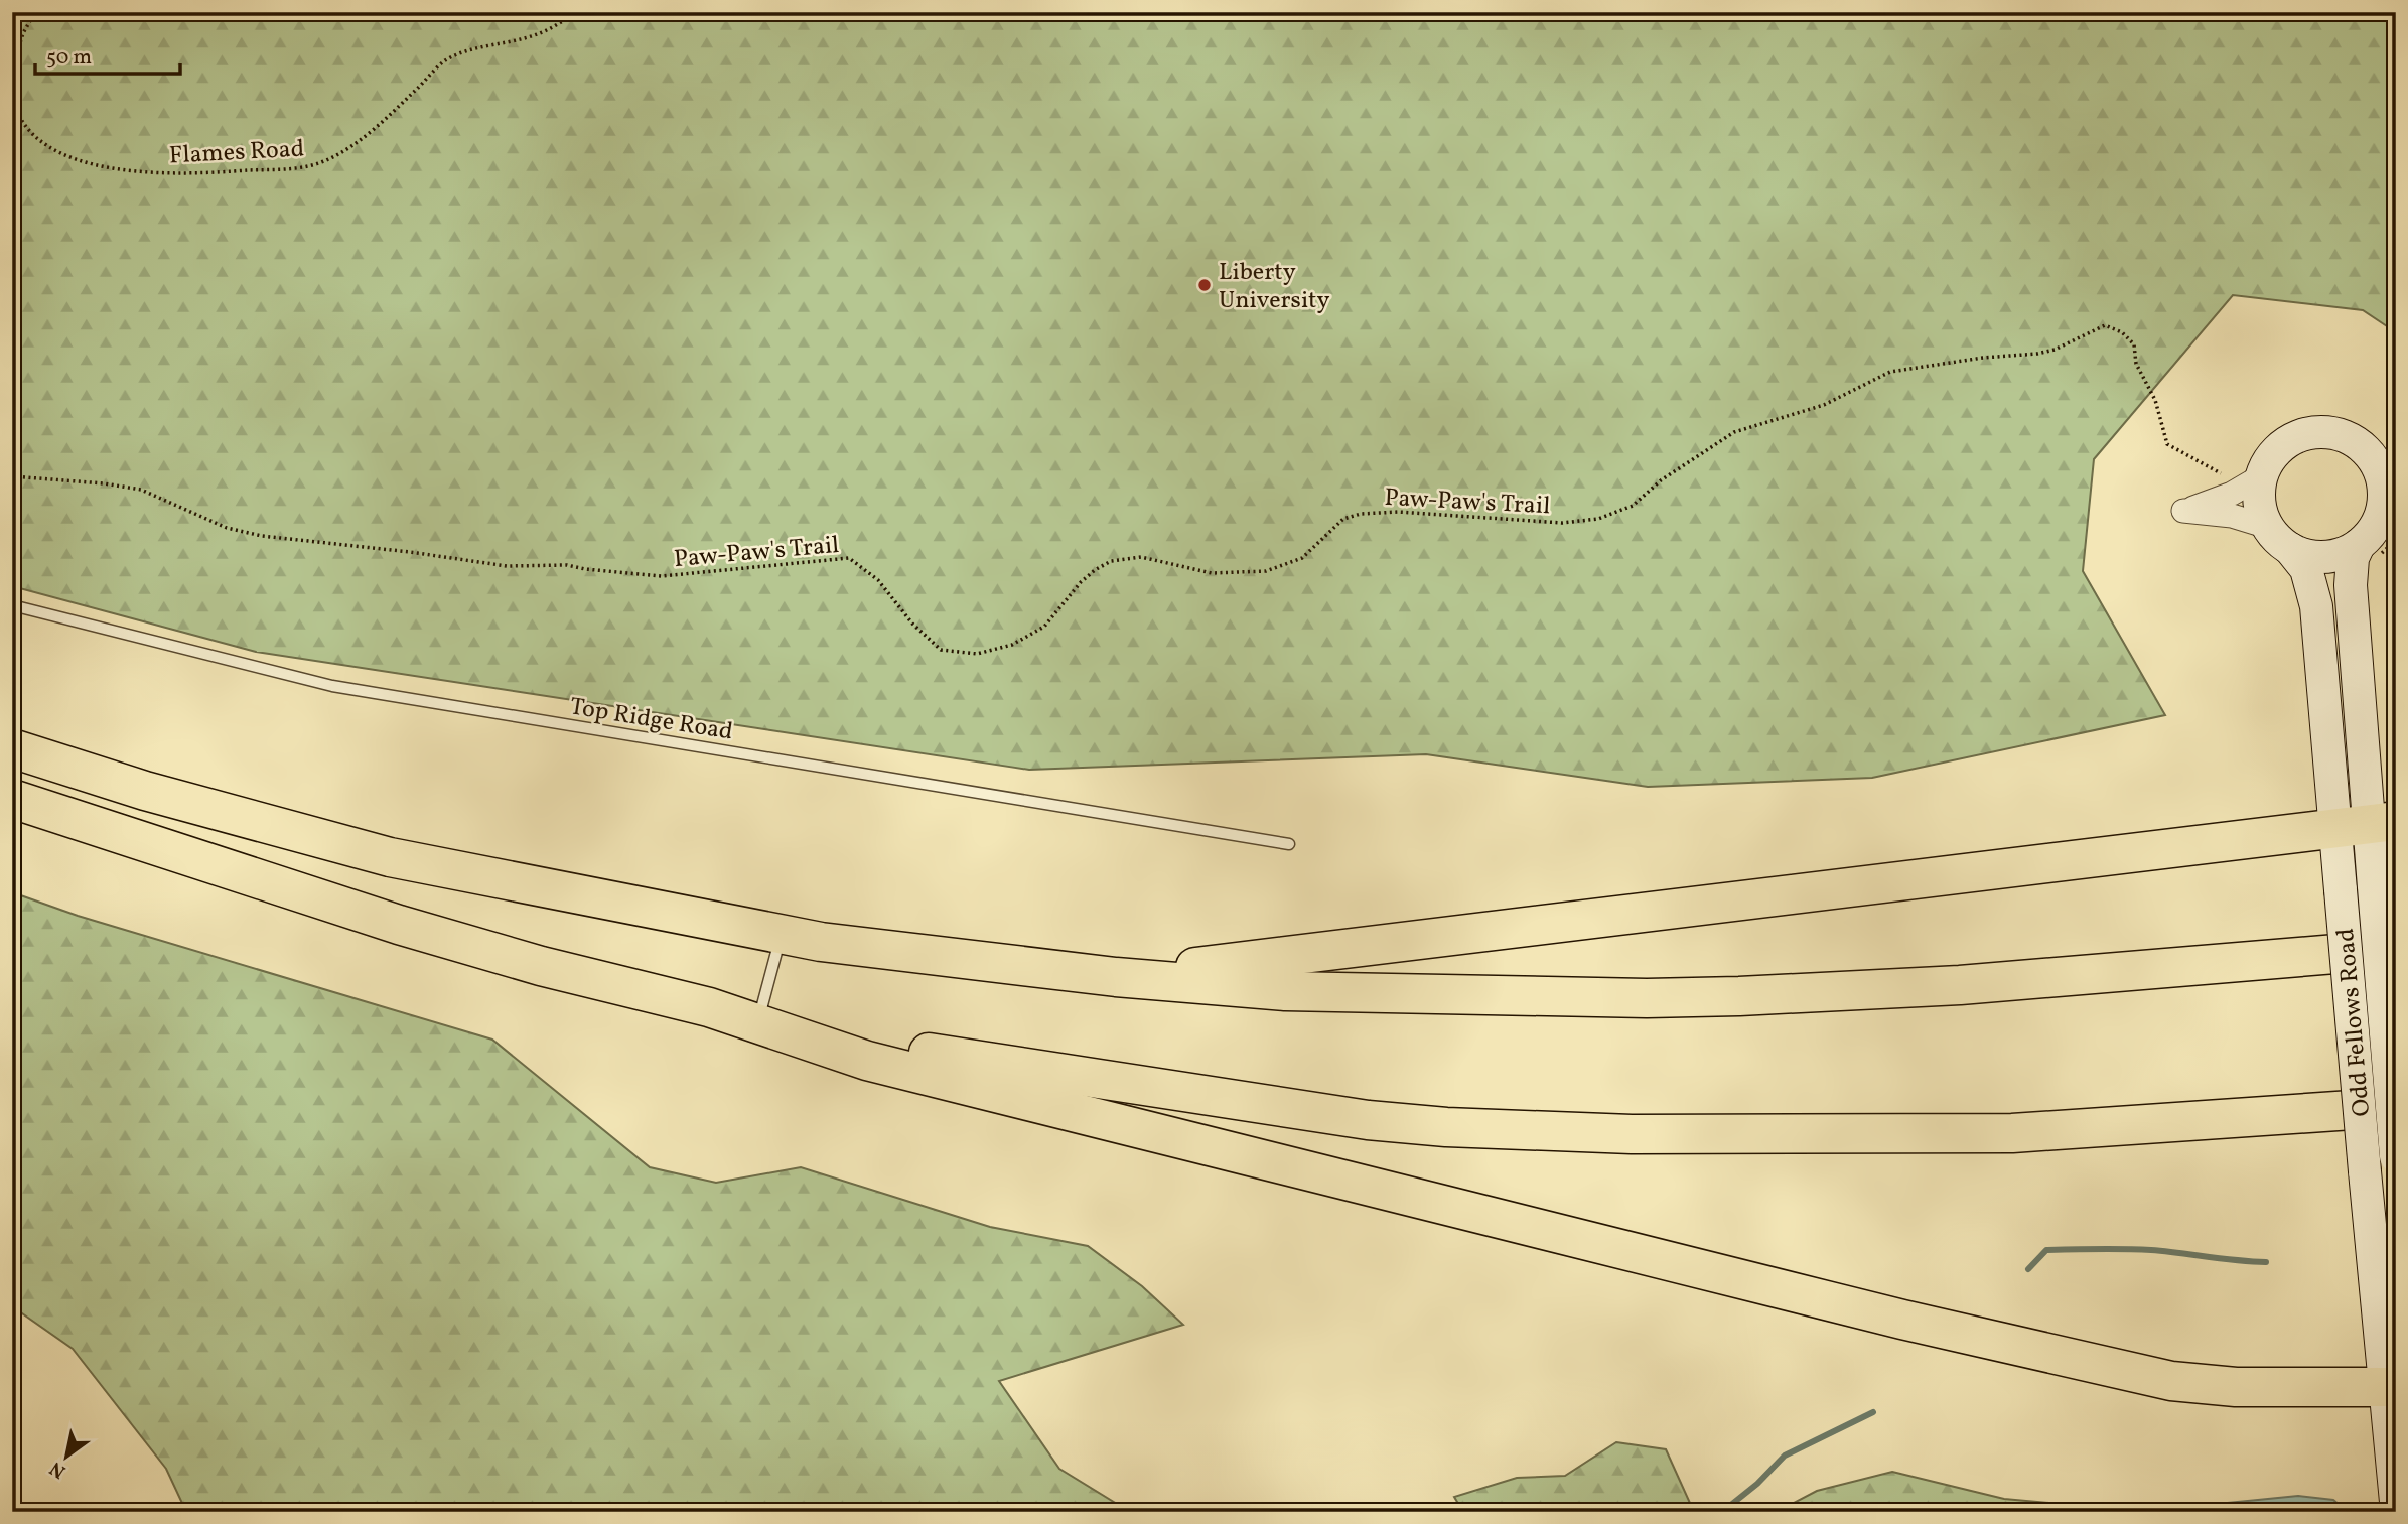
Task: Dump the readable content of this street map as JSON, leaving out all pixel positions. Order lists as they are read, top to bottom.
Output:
{
  "streets": {
    "main road": ["Odd Fellows Road"],
    "lane": ["Top Ridge Road"],
    "path": ["Flames Road", "Paw-Paw's Trail"]
  },
  "crossings": [
    ["Paw-Paw's Trail", "Odd Fellows Road"]
  ],
  "places": ["Liberty University"],
  "scale_bar": "50 m",
  "north": "bottom left"
}
